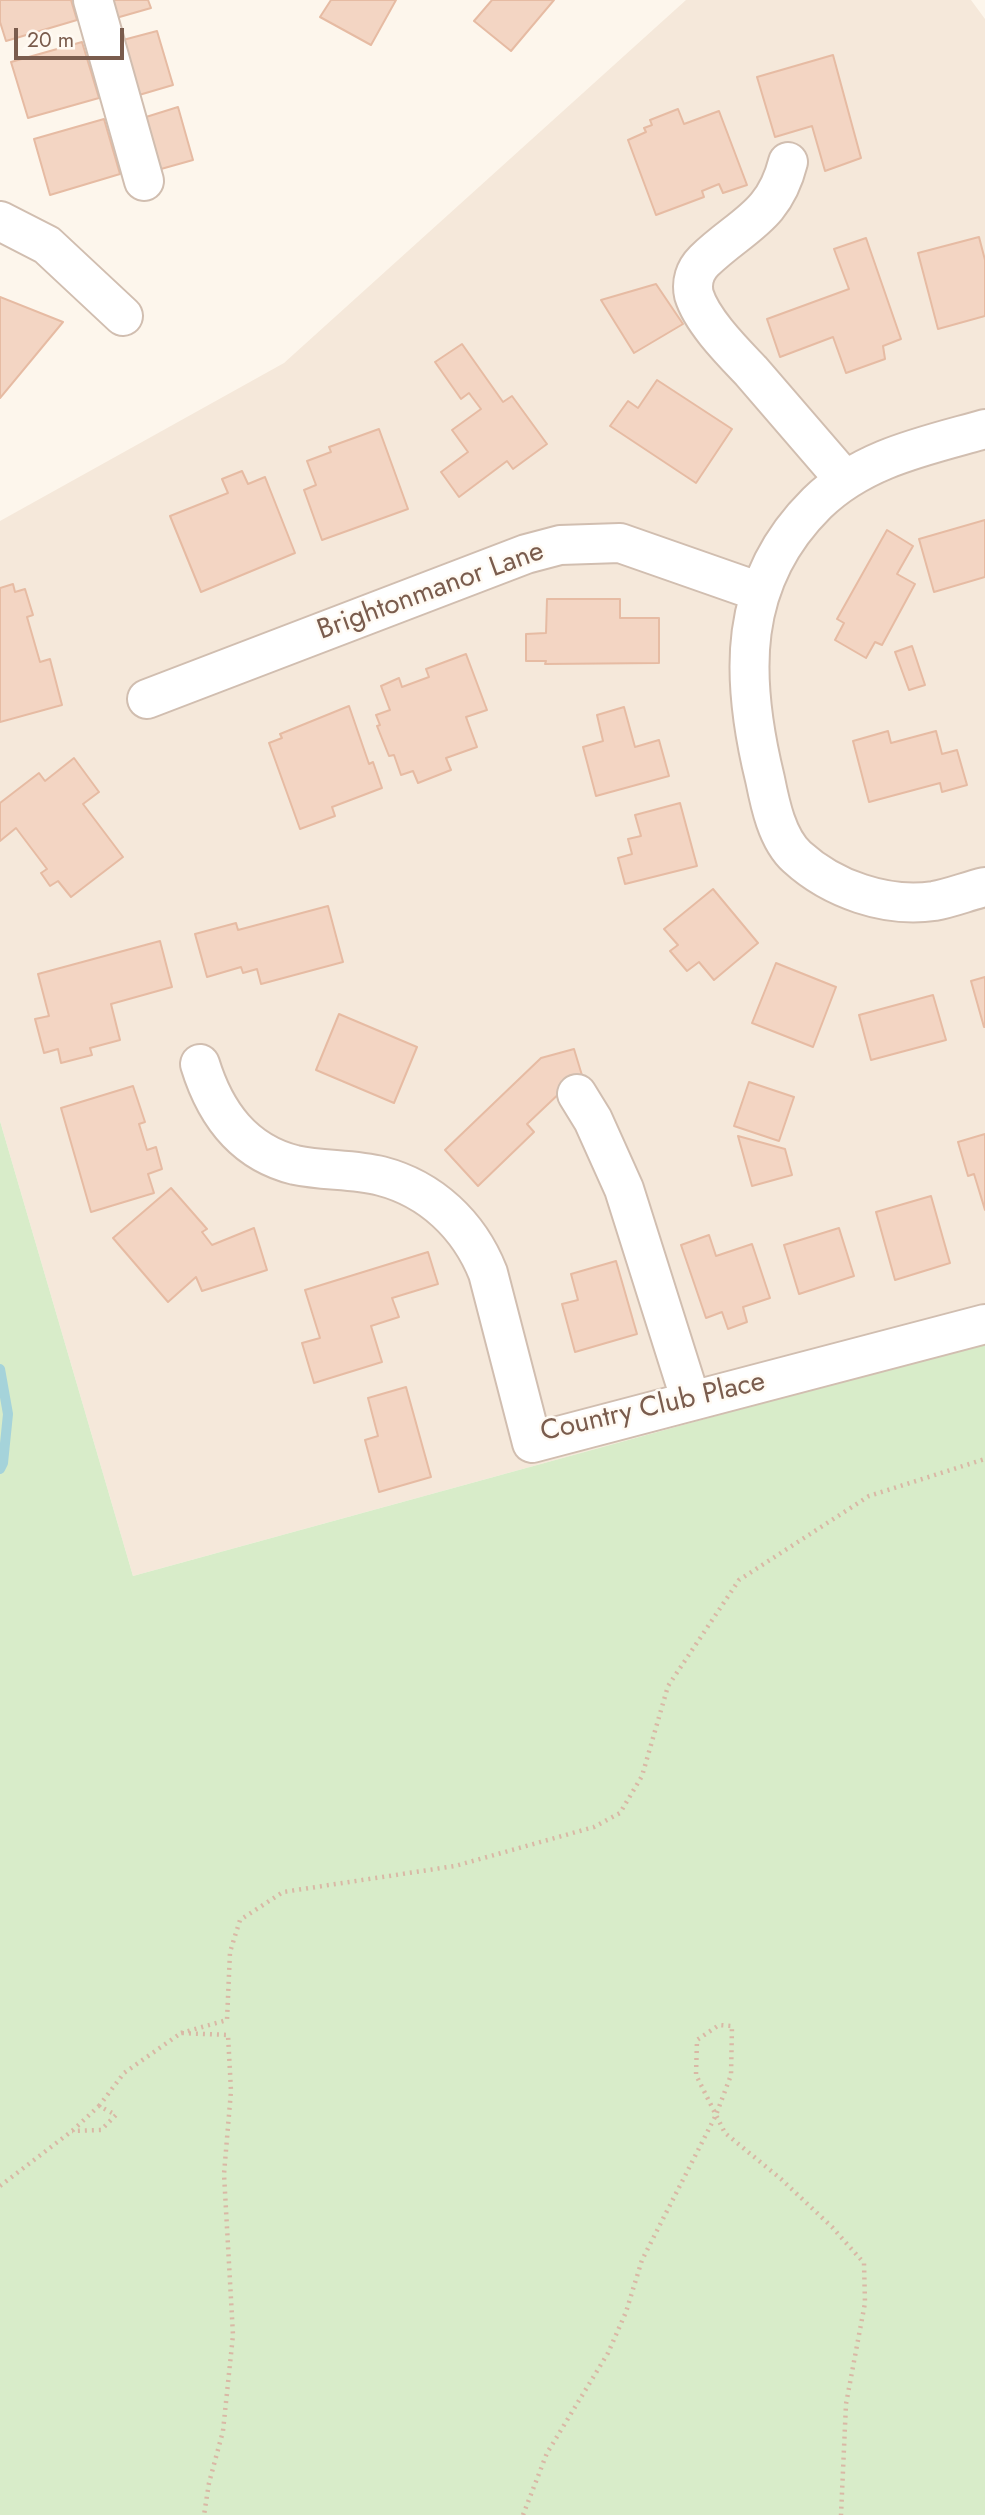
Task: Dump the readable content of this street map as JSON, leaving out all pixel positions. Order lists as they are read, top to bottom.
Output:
{
  "streets": {
    "street": ["Brightonmanor Lane", "Country Club Place"]
  },
  "scale_bar": "20 m"
}
